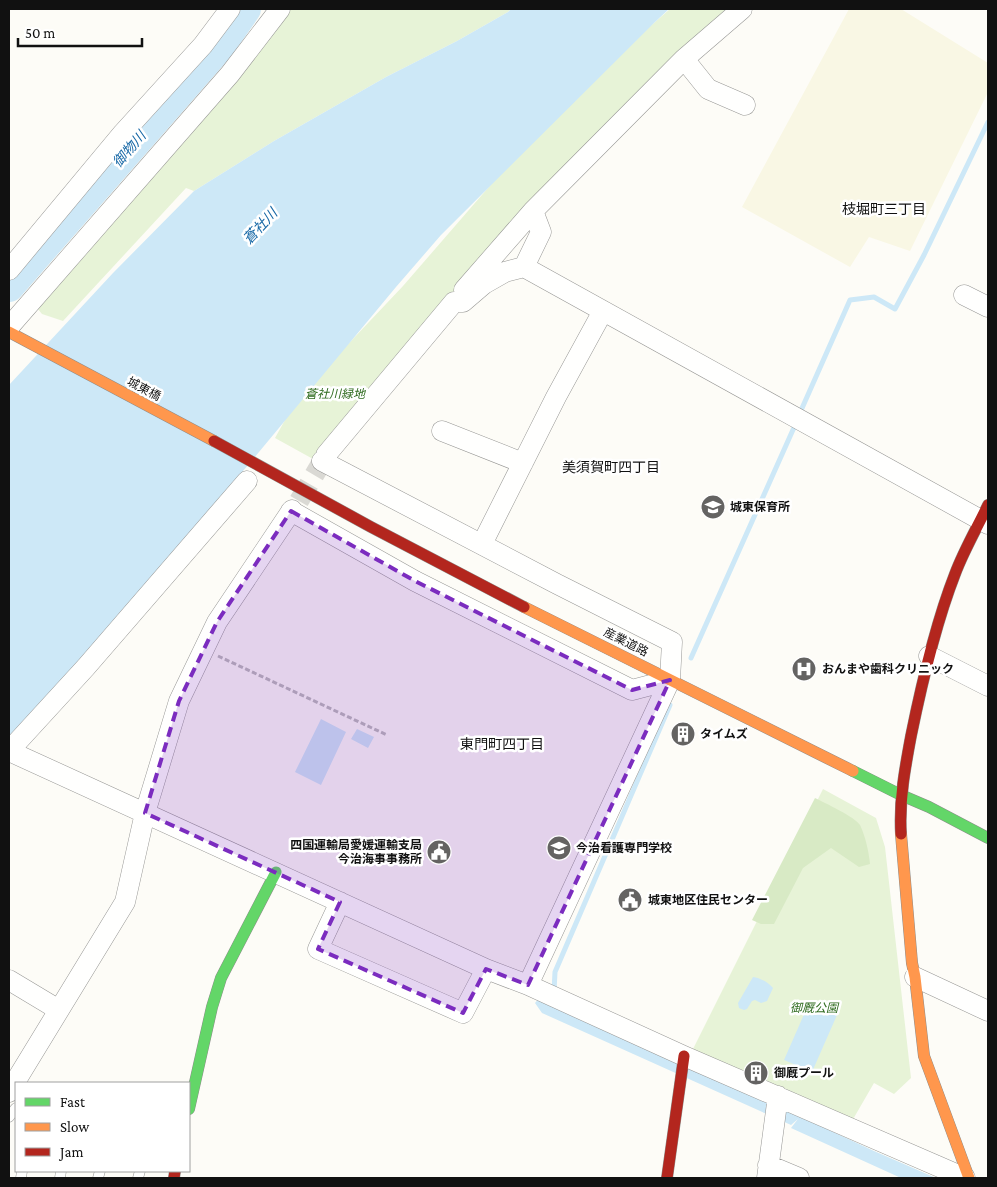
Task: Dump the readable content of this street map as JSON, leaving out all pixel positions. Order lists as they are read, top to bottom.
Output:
{
  "streets": {
    "street": ["城東橋", "産業道路"]
  },
  "crossings": [
    ["城東橋", "産業道路"]
  ],
  "districts": ["枝堀町三丁目", "美須賀町四丁目", "東門町四丁目"],
  "water": ["御物川", "蒼社川"],
  "parks": ["蒼社川緑地", "御厩公園"],
  "places": {
    "school or university": ["城東保育所", "今治看護専門学校"],
    "hospital": ["おんまや歯科クリニック"],
    "building": ["タイムズ", "御厩プール"],
    "public building": ["四国運輸局愛媛運輸支局 今治海事事務所", "城東地区住民センター"]
  },
  "legend": ["Fast", "Slow", "Jam"],
  "scale_bar": "50 m"
}
